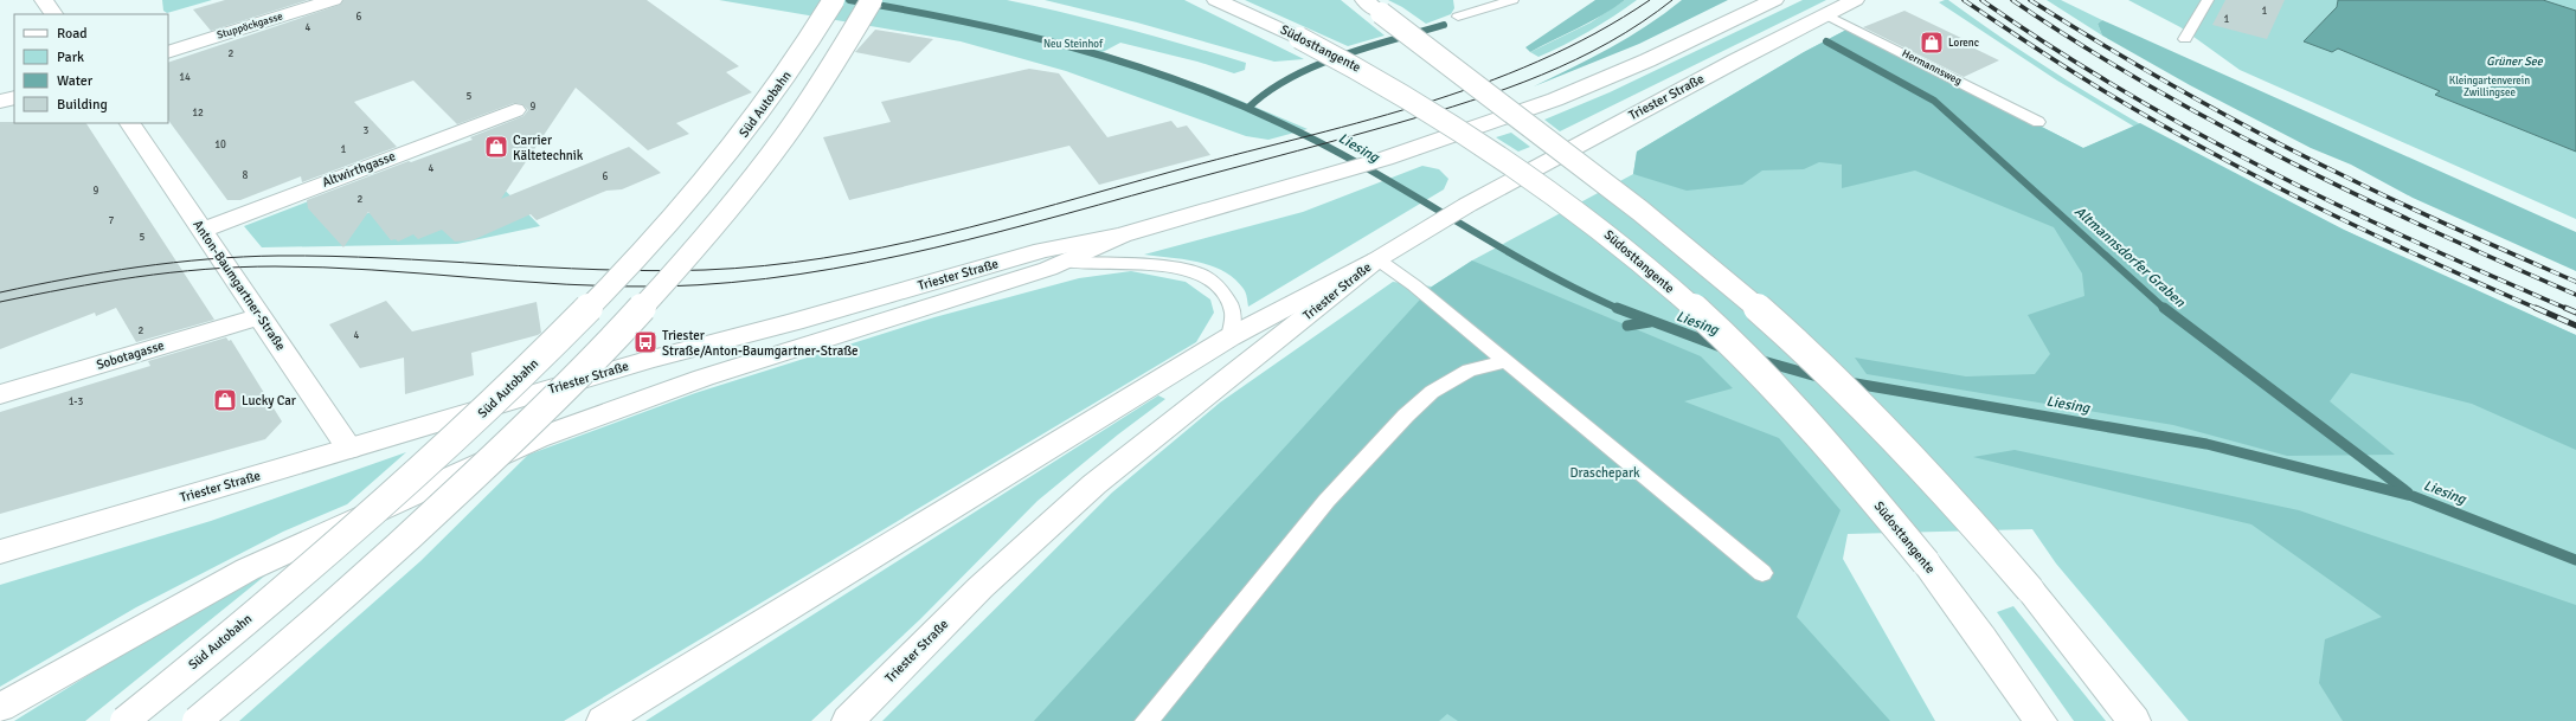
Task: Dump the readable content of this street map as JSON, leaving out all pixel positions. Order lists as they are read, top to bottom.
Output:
{
  "streets": {
    "main road": [
      "Stuppöckgasse",
      "Südosttangente",
      "Triester Straße",
      "Süd Autobahn",
      "Altwirthgasse",
      "Anton-Baumgartner-Straße",
      "Sobotagasse"
    ],
    "lane": ["Hermannsweg"]
  },
  "crossings": [
    ["Hermannsweg", "Triester Straße"],
    ["Triester Straße", "Anton-Baumgartner-Straße"],
    ["Altwirthgasse", "Anton-Baumgartner-Straße"],
    ["Anton-Baumgartner-Straße", "Sobotagasse"]
  ],
  "water": ["Grüner See", "Liesing", "Altmannsdorfer Graben"],
  "parks": ["Neu Steinhof", "Kleingartenverein Zwillingsee", "Draschepark"],
  "places": {
    "shop": ["Lorenc", "Carrier Kältetechnik", "Lucky Car"],
    "bus stop": ["Triester Straße/Anton-Baumgartner-Straße"]
  },
  "house_numbers": [
    "1",
    "6",
    "1",
    "4",
    "2",
    "14",
    "5",
    "9",
    "12",
    "3",
    "10",
    "1",
    "4",
    "8",
    "6",
    "9",
    "2",
    "7",
    "5",
    "2",
    "4",
    "1-3"
  ],
  "legend": [
    "Road",
    "Park",
    "Water",
    "Building"
  ]
}
